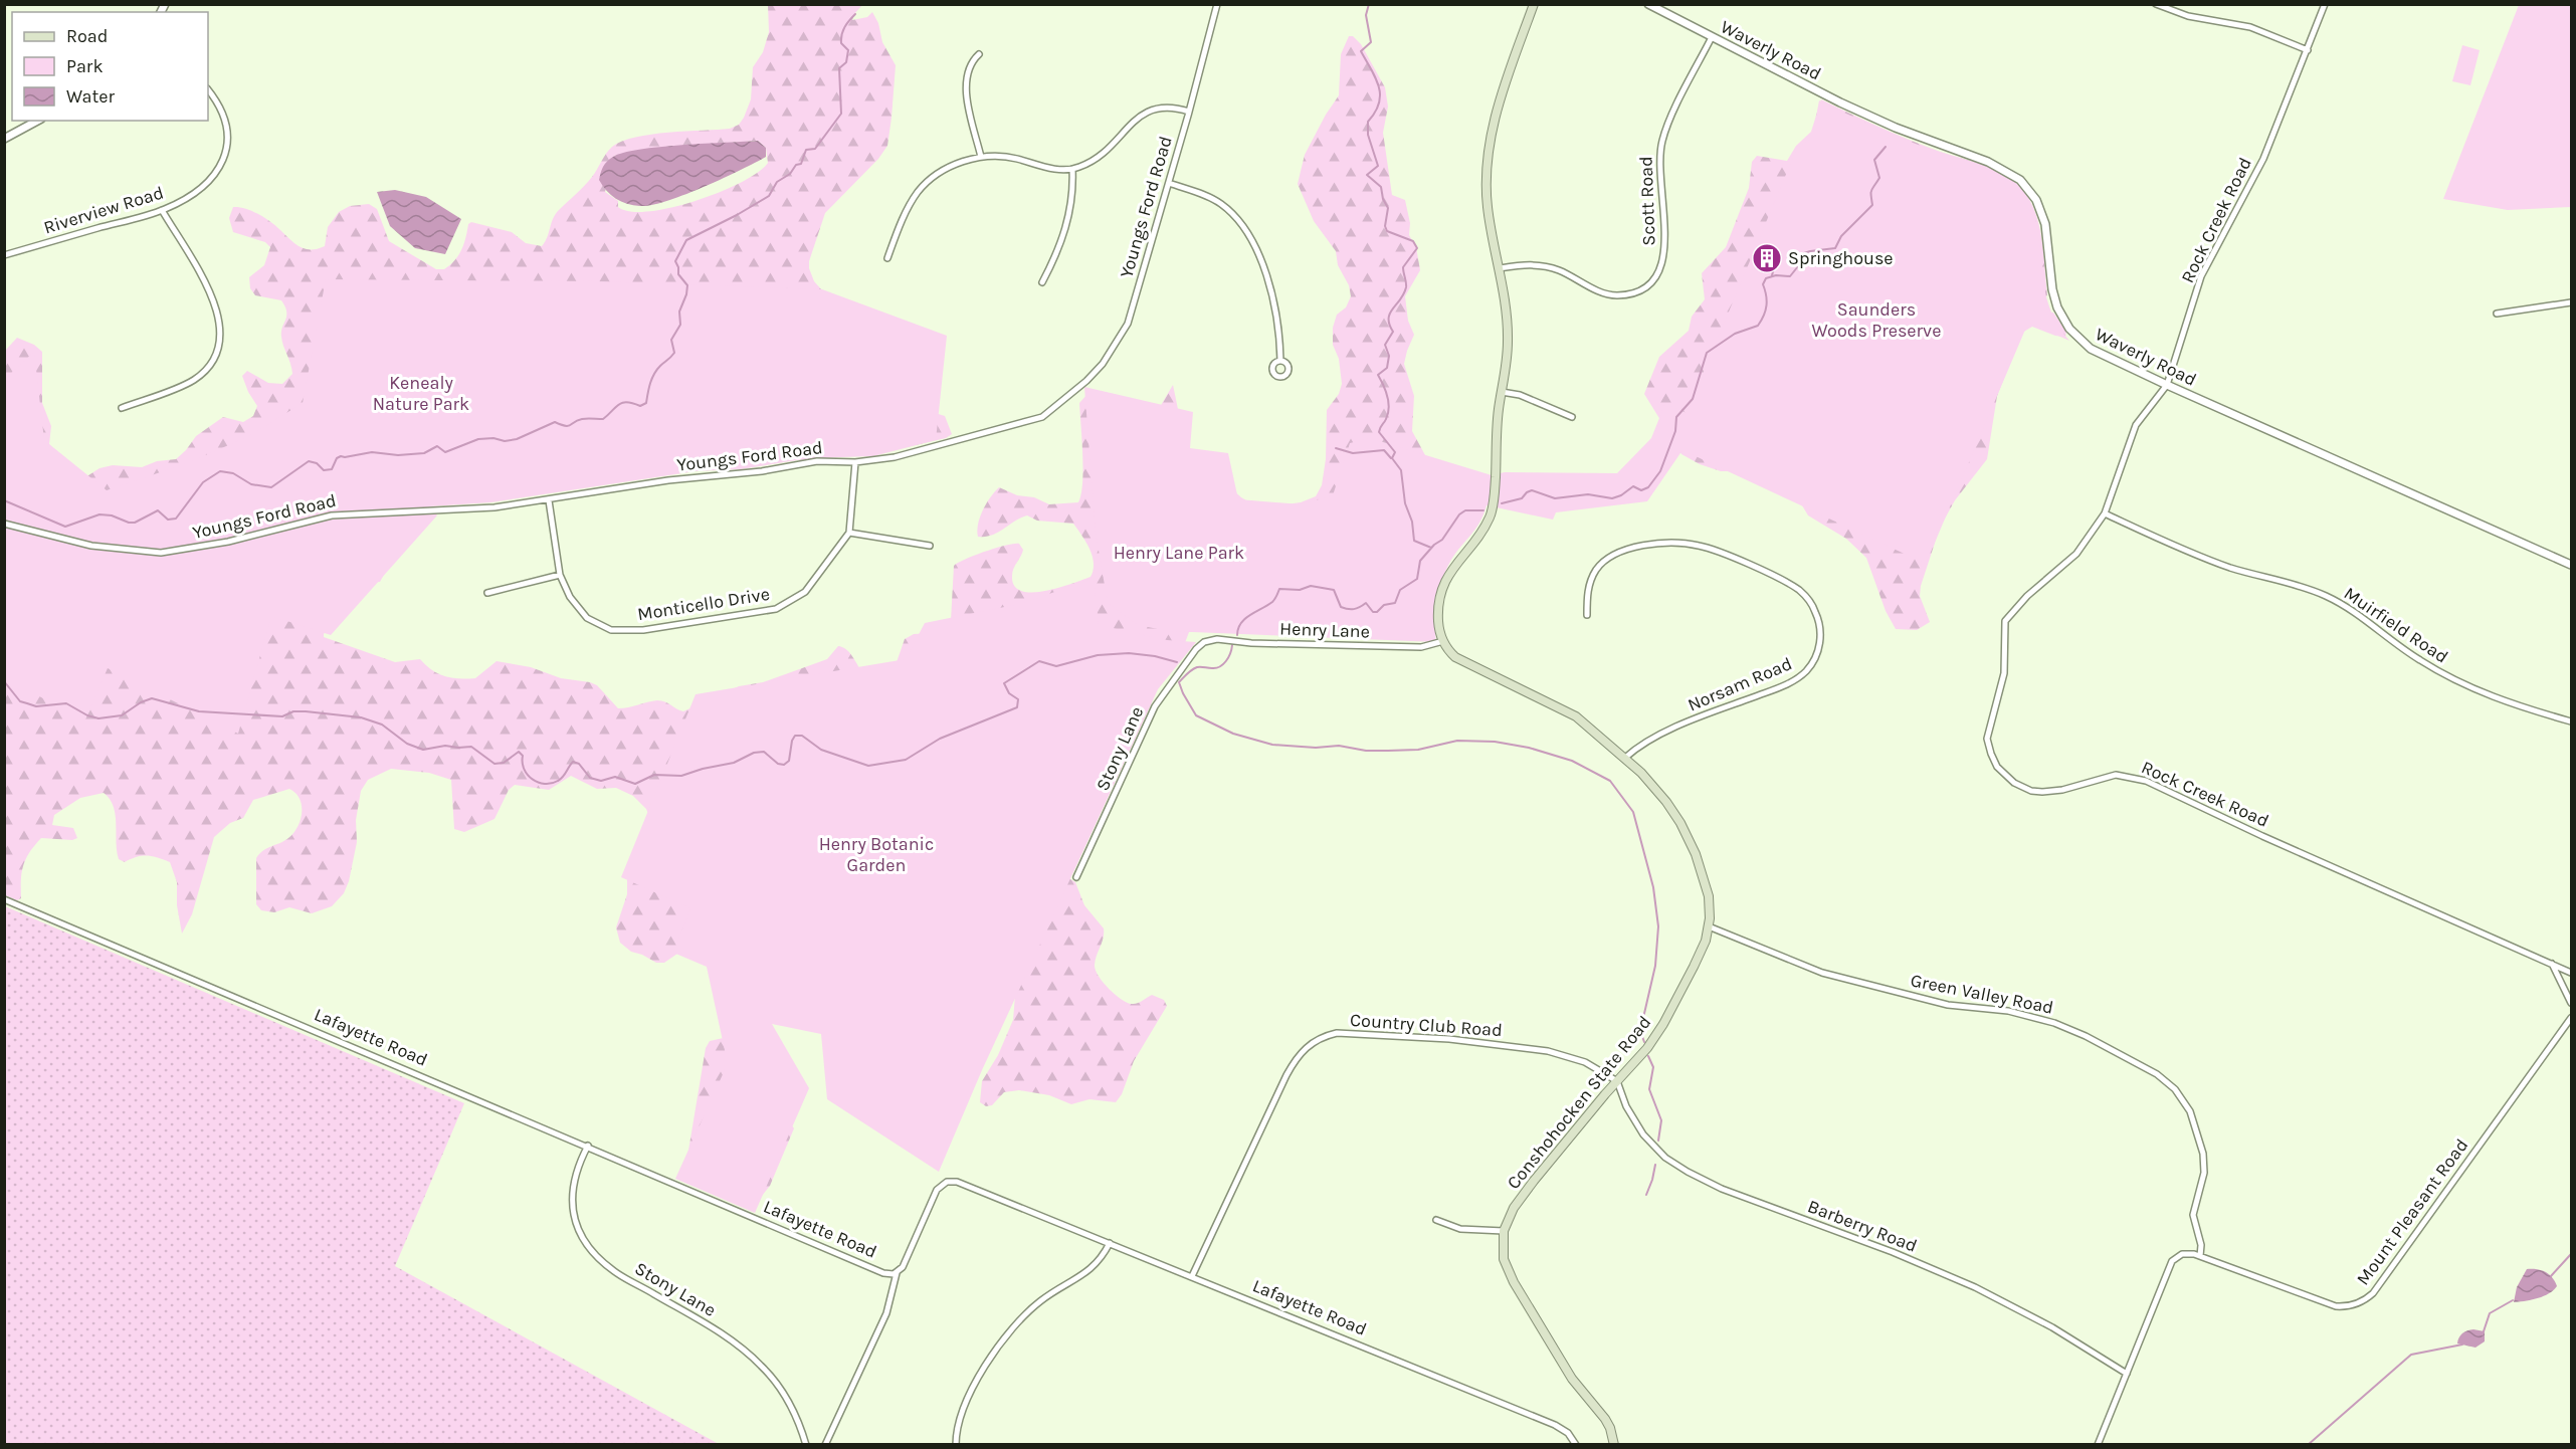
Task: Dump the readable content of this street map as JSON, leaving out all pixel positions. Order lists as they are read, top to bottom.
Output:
{
  "streets": {
    "main road": ["Conshohocken State Road"],
    "street": [
      "Waverly Road",
      "Scott Road",
      "Youngs Ford Road",
      "Riverview Road",
      "Rock Creek Road",
      "Monticello Drive",
      "Muirfield Road",
      "Henry Lane",
      "Norsam Road",
      "Stony Lane",
      "Green Valley Road",
      "Country Club Road",
      "Lafayette Road",
      "Mount Pleasant Road",
      "Barberry Road"
    ]
  },
  "crossings": [
    ["Waverly Road", "Scott Road"],
    ["Waverly Road", "Rock Creek Road"],
    ["Youngs Ford Road", "Monticello Drive"],
    ["Rock Creek Road", "Muirfield Road"],
    ["Henry Lane", "Stony Lane"],
    ["Henry Lane", "Conshohocken State Road"],
    ["Norsam Road", "Conshohocken State Road"],
    ["Stony Lane", "Lafayette Road"],
    ["Green Valley Road", "Conshohocken State Road"],
    ["Green Valley Road", "Mount Pleasant Road"],
    ["Country Club Road", "Lafayette Road"],
    ["Country Club Road", "Conshohocken State Road"],
    ["Country Club Road", "Barberry Road"],
    ["Conshohocken State Road", "Barberry Road"]
  ],
  "parks": [
    "Saunders Woods Preserve",
    "Kenealy Nature Park",
    "Henry Lane Park",
    "Henry Botanic Garden"
  ],
  "places": {
    "building": ["Springhouse"]
  },
  "legend": ["Road", "Park", "Water"]
}
